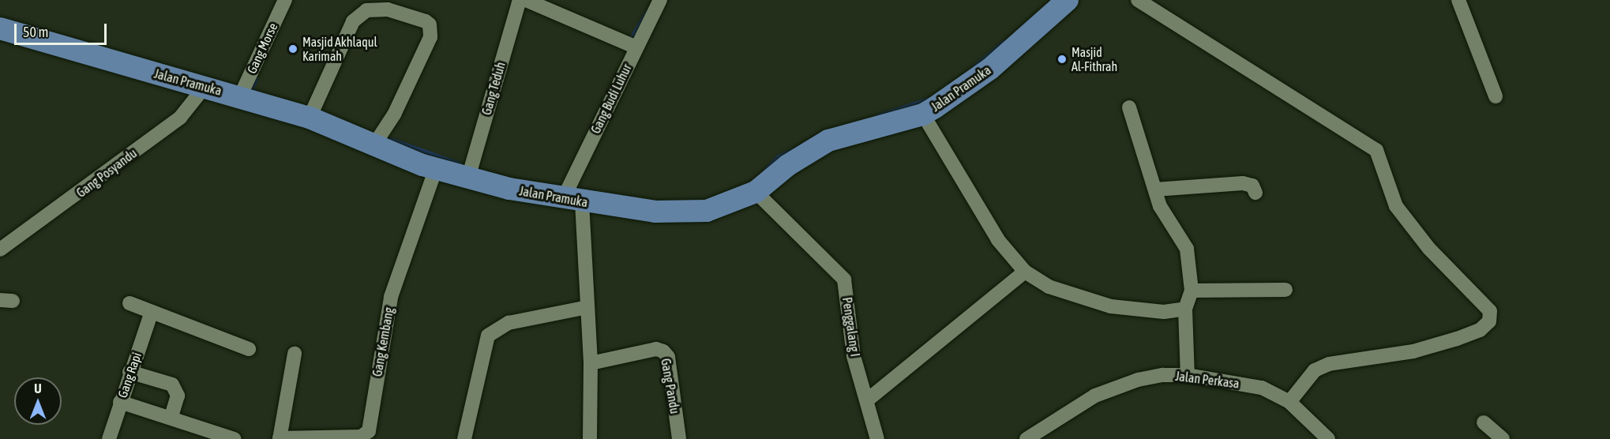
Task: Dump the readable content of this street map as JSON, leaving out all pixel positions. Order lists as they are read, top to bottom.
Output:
{
  "streets": {
    "main road": ["Jalan Pramuka"],
    "street": [
      "Gang Morse",
      "Gang Teduh",
      "Gang Budi Luhur",
      "Gang Posyandu",
      "Penggalang I",
      "Gang Kembang",
      "Gang Rapi",
      "Jalan Perkasa",
      "Gang Pandu"
    ]
  },
  "crossings": [
    ["Gang Morse", "Jalan Pramuka"],
    ["Jalan Pramuka", "Gang Teduh"],
    ["Jalan Pramuka", "Gang Budi Luhur"],
    ["Jalan Pramuka", "Gang Posyandu"],
    ["Jalan Pramuka", "Penggalang I"],
    ["Jalan Pramuka", "Gang Kembang"]
  ],
  "places": ["Masjid Akhlaqul Karimah", "Masjid Al-Fithrah"],
  "scale_bar": "50 m",
  "north": "top"
}
